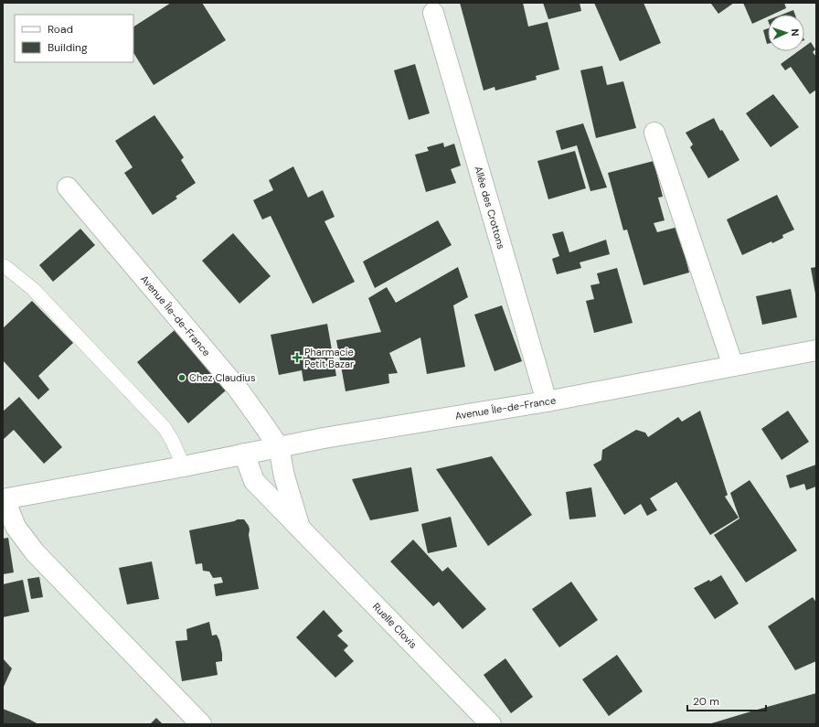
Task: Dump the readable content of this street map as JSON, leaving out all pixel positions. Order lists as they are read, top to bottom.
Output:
{
  "streets": {
    "street": ["Allée des Crottons", "Avenue Île-de-France", "Ruelle Clovis"]
  },
  "crossings": [
    ["Allée des Crottons", "Avenue Île-de-France"],
    ["Avenue Île-de-France", "Ruelle Clovis"]
  ],
  "places": {
    "health": ["Pharmacie Petit Bazar"],
    "other": ["Chez Claudius"]
  },
  "legend": ["Road", "Building"],
  "scale_bar": "20 m",
  "north": "right"
}
